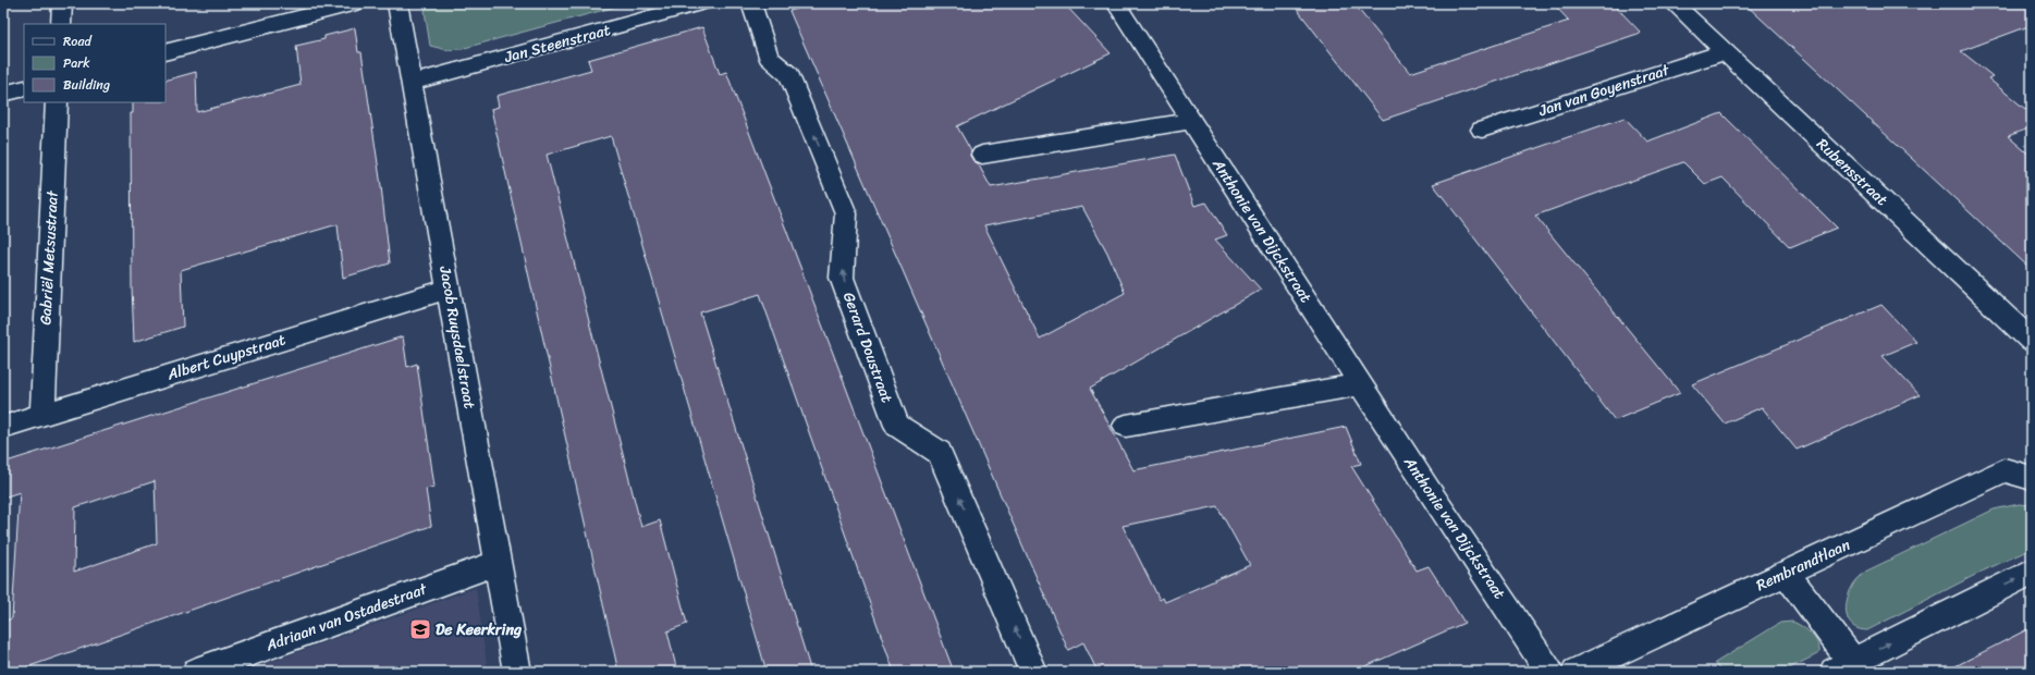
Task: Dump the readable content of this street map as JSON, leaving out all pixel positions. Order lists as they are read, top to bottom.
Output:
{
  "streets": {
    "street": [
      "Jan Steenstraat",
      "Jan van Goyenstraat",
      "Rubensstraat",
      "Anthonie van Dijckstraat",
      "Gabriël Metsustraat",
      "Jacob Ruysdaelstraat",
      "Gerard Doustraat",
      "Albert Cuypstraat",
      "Rembrandtlaan",
      "Adriaan van Ostadestraat"
    ]
  },
  "crossings": [
    ["Jan Steenstraat", "Jacob Ruysdaelstraat"],
    ["Jan van Goyenstraat", "Rubensstraat"],
    ["Gabriël Metsustraat", "Albert Cuypstraat"],
    ["Jacob Ruysdaelstraat", "Albert Cuypstraat"],
    ["Jacob Ruysdaelstraat", "Adriaan van Ostadestraat"]
  ],
  "one_way": ["Gerard Doustraat"],
  "places": {
    "school or university": ["De Keerkring"]
  },
  "legend": ["Road", "Park", "Building"]
}
